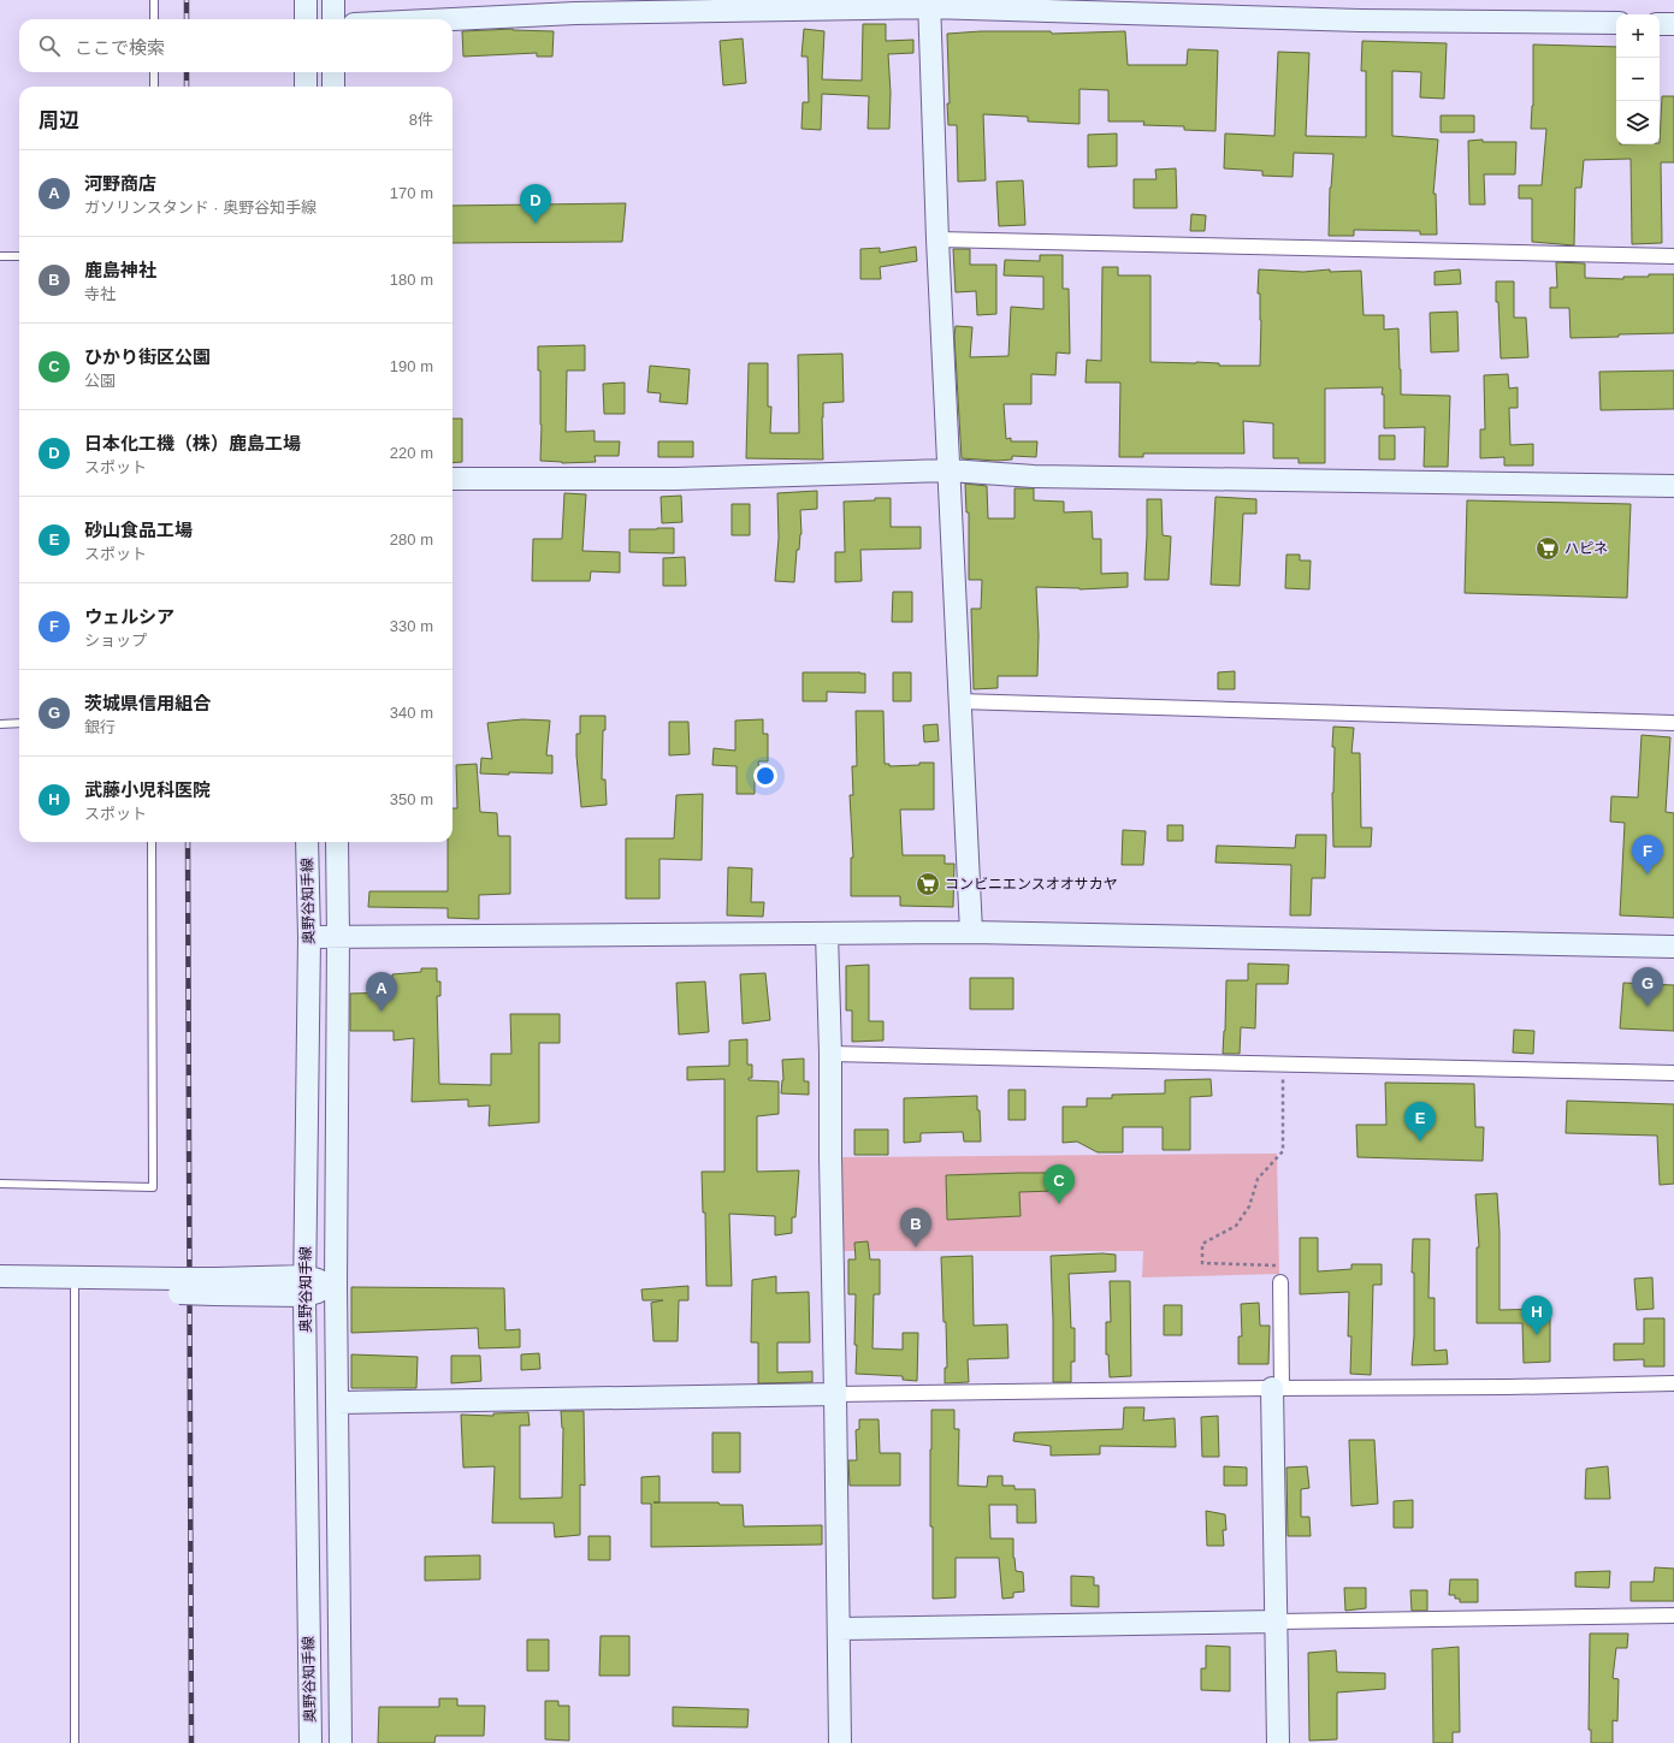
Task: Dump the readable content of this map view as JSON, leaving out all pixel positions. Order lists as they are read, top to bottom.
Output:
{
  "streets": {
    "street": ["奥野谷知手線"]
  },
  "places": {
    "supermarket": ["ハピネ", "コンビニエンスオオサカヤ"]
  },
  "page": {
    "map_buttons": ["+", "−"],
    "search": "ここで検索",
    "heading": ["周辺", "8件"],
    "list": [
      {
        "mark": "A",
        "name": "河野商店",
        "note": "ガソリンスタンド · 奥野谷知手線",
        "value": "170 m"
      },
      {
        "mark": "B",
        "name": "鹿島神社",
        "note": "寺社",
        "value": "180 m"
      },
      {
        "mark": "C",
        "name": "ひかり街区公園",
        "note": "公園",
        "value": "190 m"
      },
      {
        "mark": "D",
        "name": "日本化工機（株）鹿島工場",
        "note": "スポット",
        "value": "220 m"
      },
      {
        "mark": "E",
        "name": "砂山食品工場",
        "note": "スポット",
        "value": "280 m"
      },
      {
        "mark": "F",
        "name": "ウェルシア",
        "note": "ショップ",
        "value": "330 m"
      },
      {
        "mark": "G",
        "name": "茨城県信用組合",
        "note": "銀行",
        "value": "340 m"
      },
      {
        "mark": "H",
        "name": "武藤小児科医院",
        "note": "スポット",
        "value": "350 m"
      }
    ],
    "pins": [
      "D",
      "F",
      "G",
      "A",
      "E",
      "C",
      "B",
      "H"
    ]
  }
}
